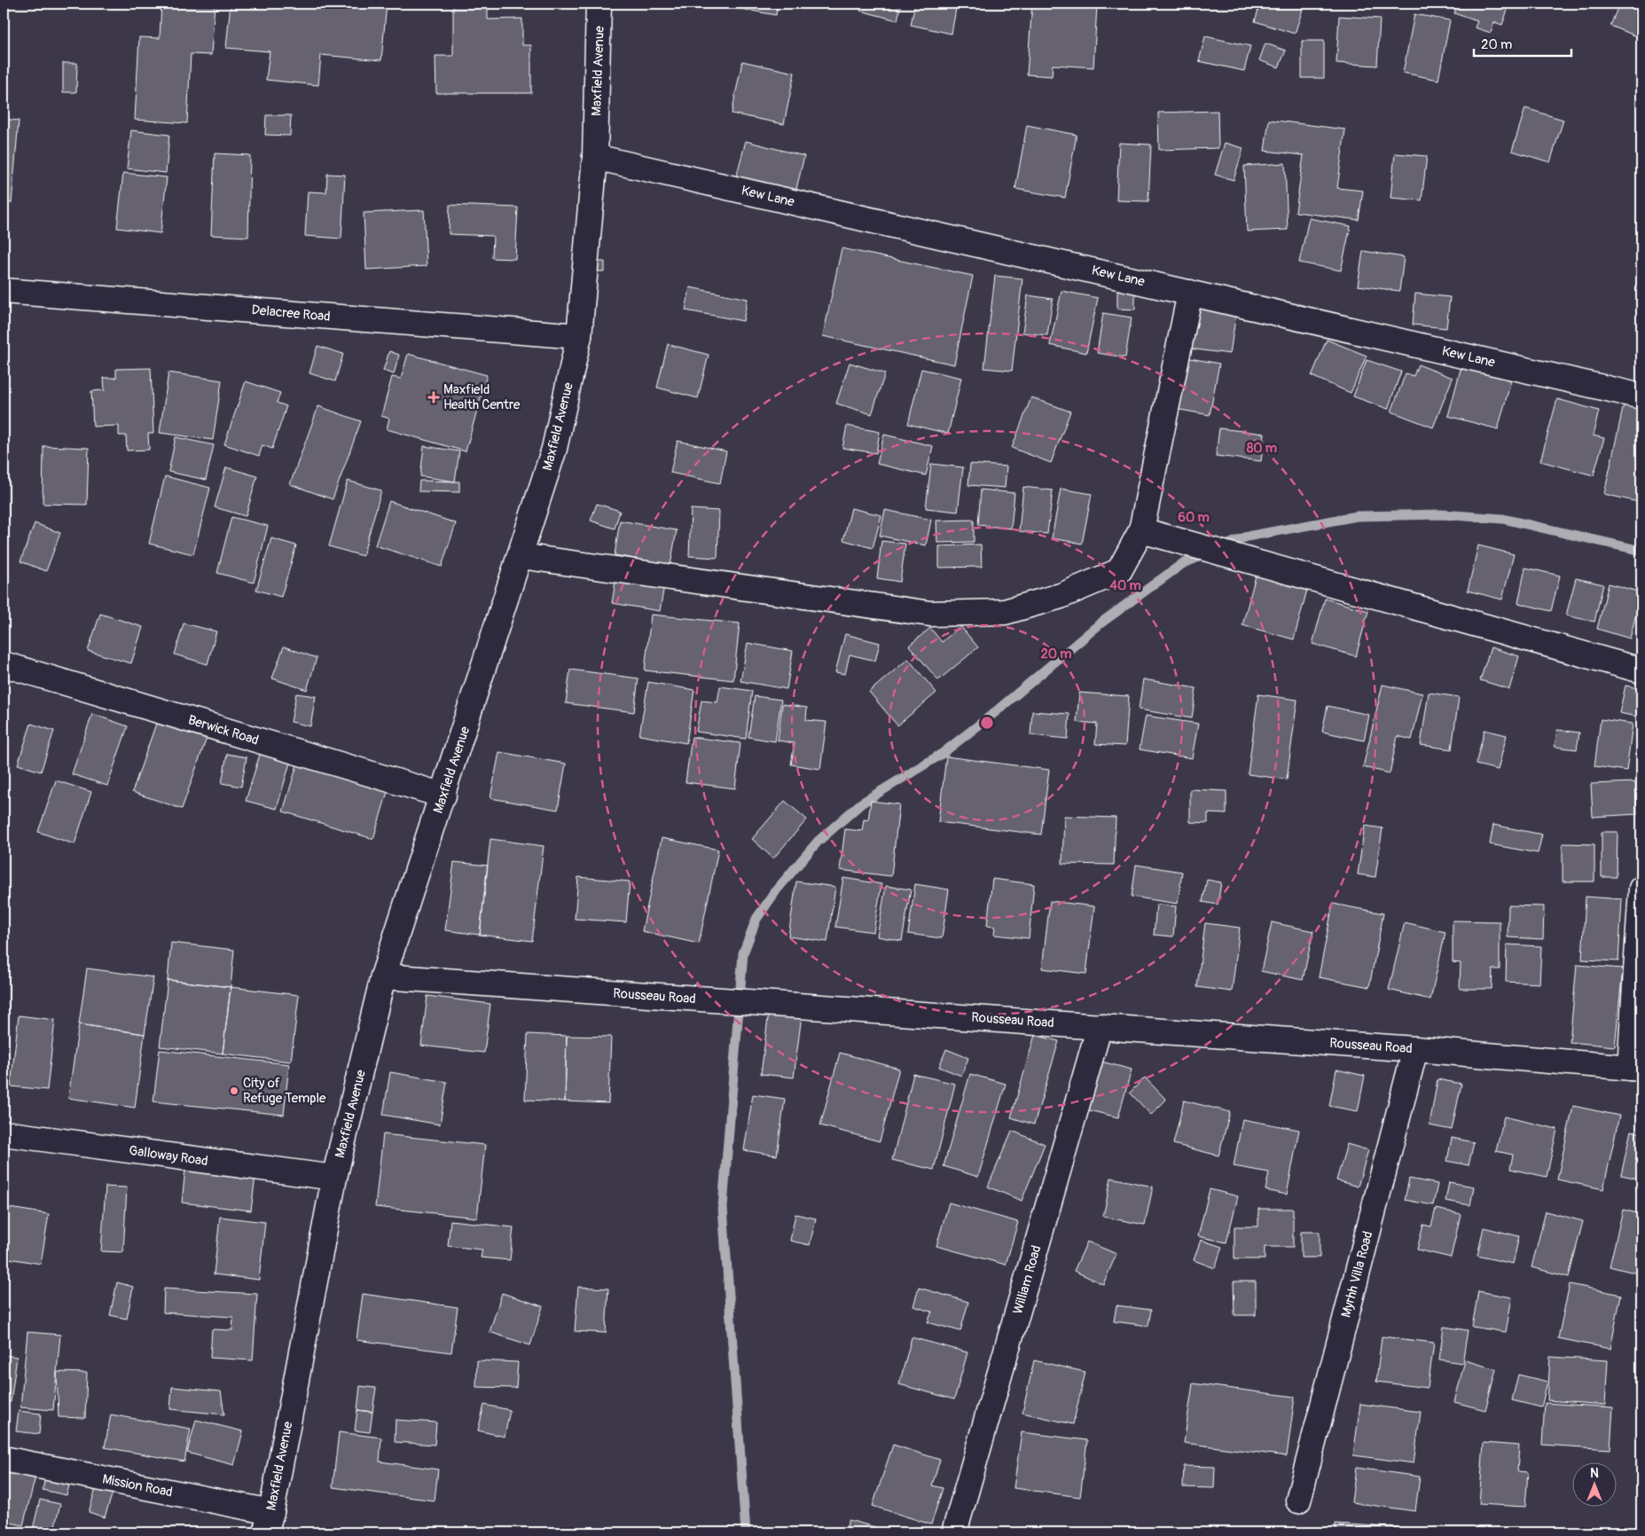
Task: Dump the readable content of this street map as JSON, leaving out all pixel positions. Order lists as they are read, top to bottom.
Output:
{
  "streets": {
    "street": [
      "Maxfield Avenue",
      "Kew Lane",
      "Delacree Road",
      "Berwick Road",
      "Rousseau Road",
      "Galloway Road",
      "Myrhh Villa Road",
      "William Road",
      "Mission Road"
    ]
  },
  "crossings": [
    ["Maxfield Avenue", "Kew Lane"],
    ["Maxfield Avenue", "Delacree Road"],
    ["Maxfield Avenue", "Berwick Road"],
    ["Maxfield Avenue", "Rousseau Road"],
    ["Maxfield Avenue", "Galloway Road"],
    ["Maxfield Avenue", "Mission Road"],
    ["Rousseau Road", "Myrhh Villa Road"],
    ["Rousseau Road", "William Road"]
  ],
  "places": {
    "health": ["Maxfield Health Centre"],
    "other": ["City of Refuge Temple"]
  },
  "scale_bar": "20 m",
  "north": "top",
  "rings": [
    "80 m",
    "60 m",
    "40 m",
    "20 m"
  ]
}
